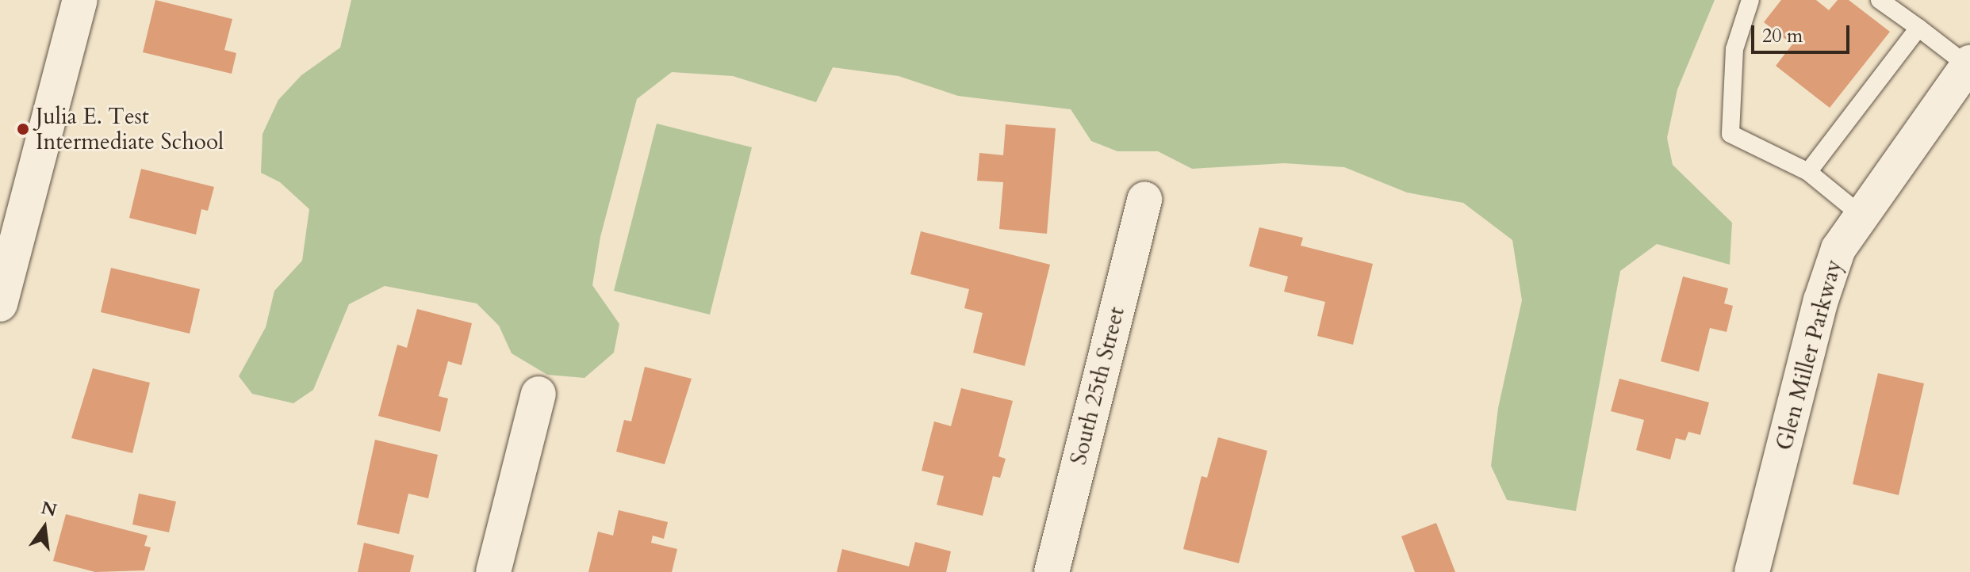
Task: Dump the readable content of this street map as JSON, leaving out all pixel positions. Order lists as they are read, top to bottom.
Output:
{
  "streets": {
    "street": ["Glen Miller Parkway", "South 25th Street"]
  },
  "places": ["Julia E. Test Intermediate School"],
  "scale_bar": "20 m",
  "north": "top"
}
